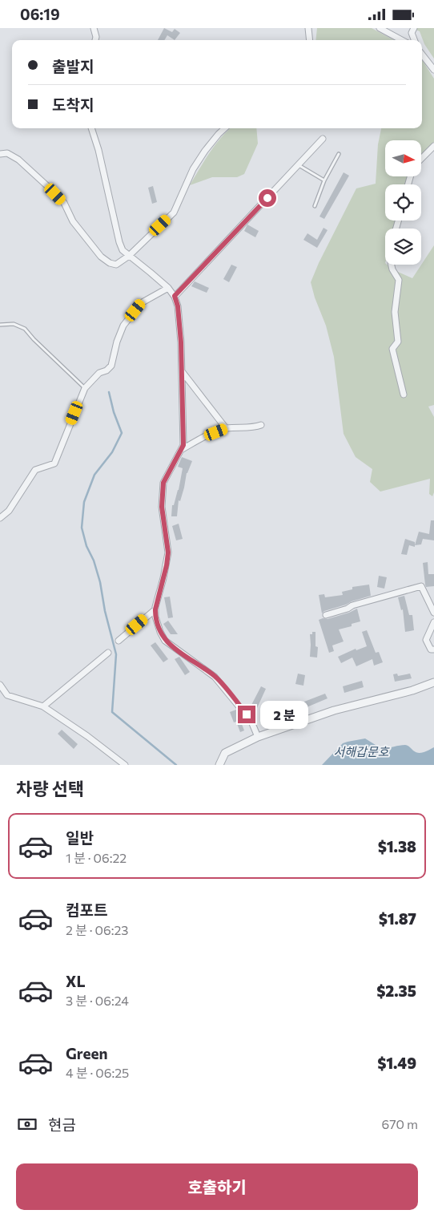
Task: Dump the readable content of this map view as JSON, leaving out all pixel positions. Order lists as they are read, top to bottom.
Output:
{
  "water": ["서해갑문호"],
  "north": "right",
  "page": {
    "status": "06:19",
    "banner": ["출발지", "도착지"],
    "bubble": "2 분",
    "heading": "차량 선택",
    "list": [
      {
        "name": "일반",
        "note": "1 분 · 06:22",
        "value": "$1.38"
      },
      {
        "name": "컴포트",
        "note": "2 분 · 06:23",
        "value": "$1.87"
      },
      {
        "name": "XL",
        "note": "3 분 · 06:24",
        "value": "$2.35"
      },
      {
        "name": "Green",
        "note": "4 분 · 06:25",
        "value": "$1.49"
      }
    ],
    "pay": ["현금", "670 m"],
    "buttons": "호출하기"
  }
}
